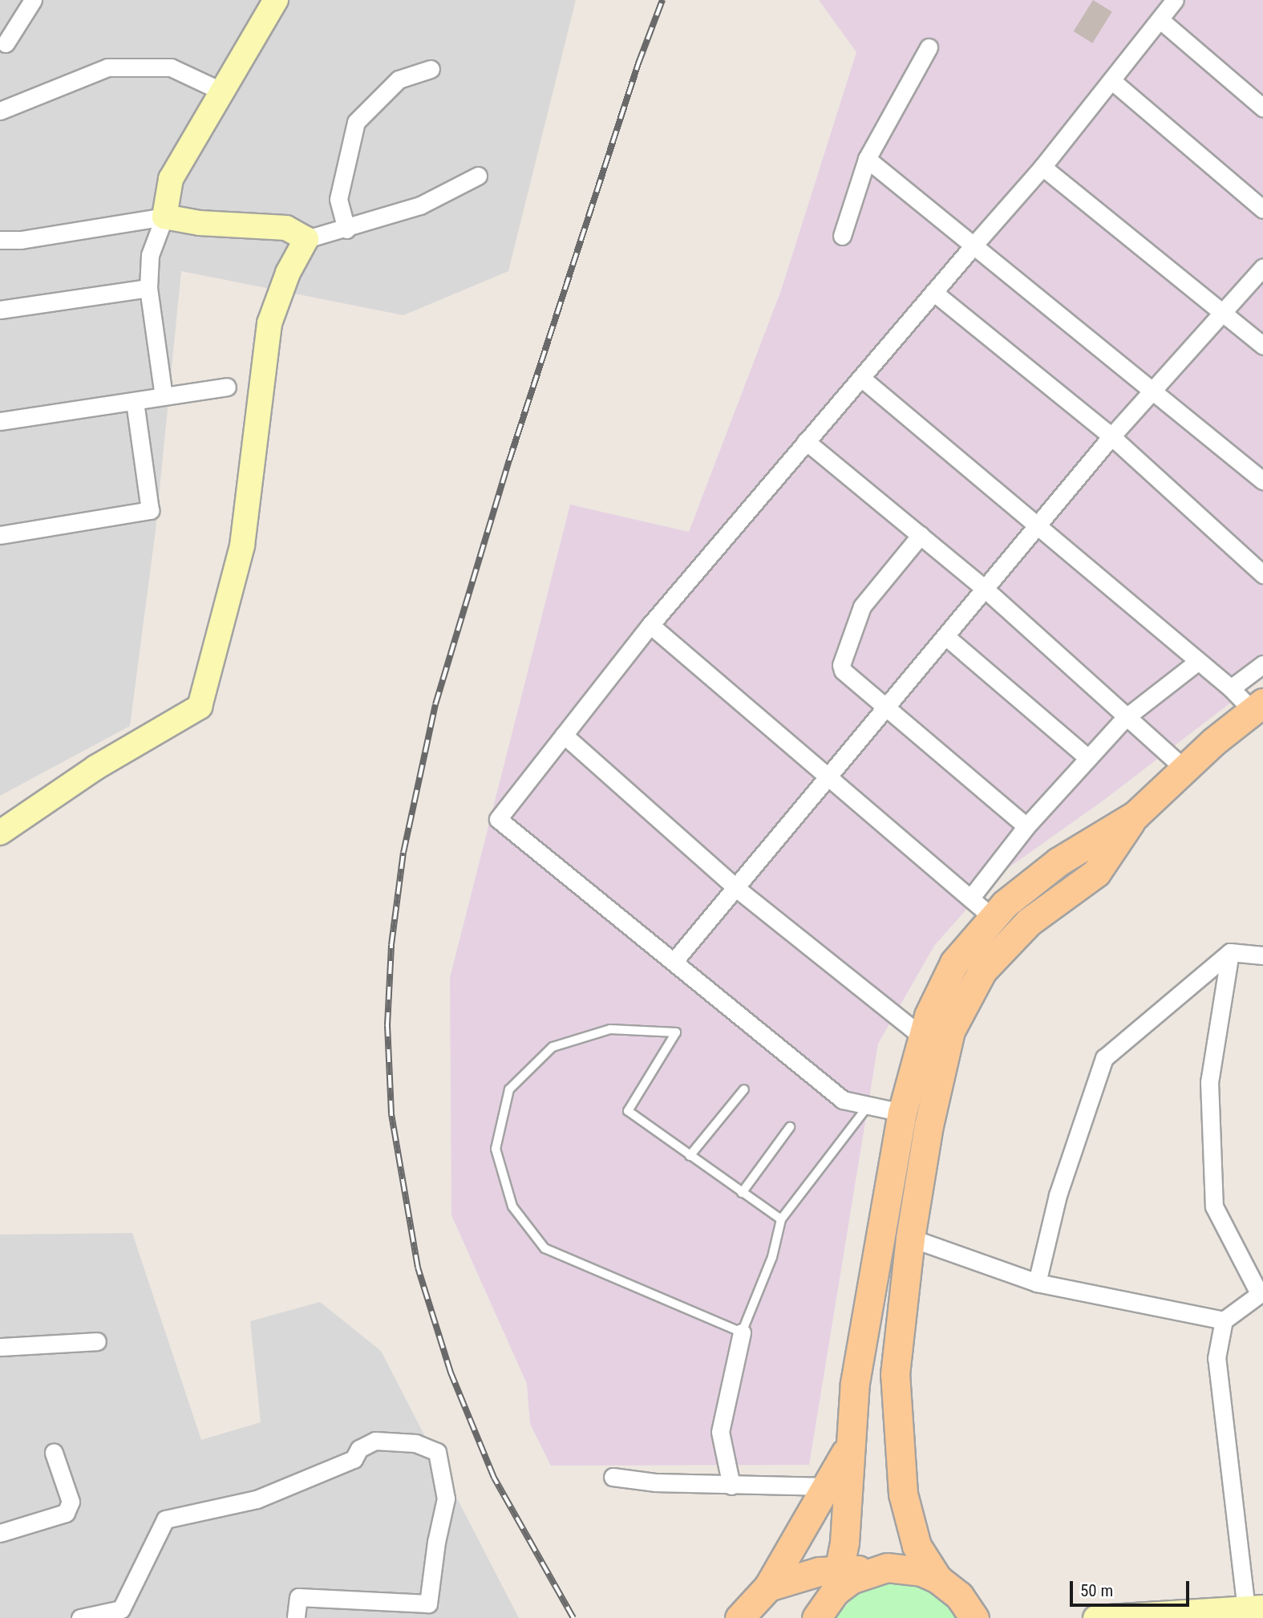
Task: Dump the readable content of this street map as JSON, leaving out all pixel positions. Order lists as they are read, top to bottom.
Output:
{
  "scale_bar": "50 m"
}
